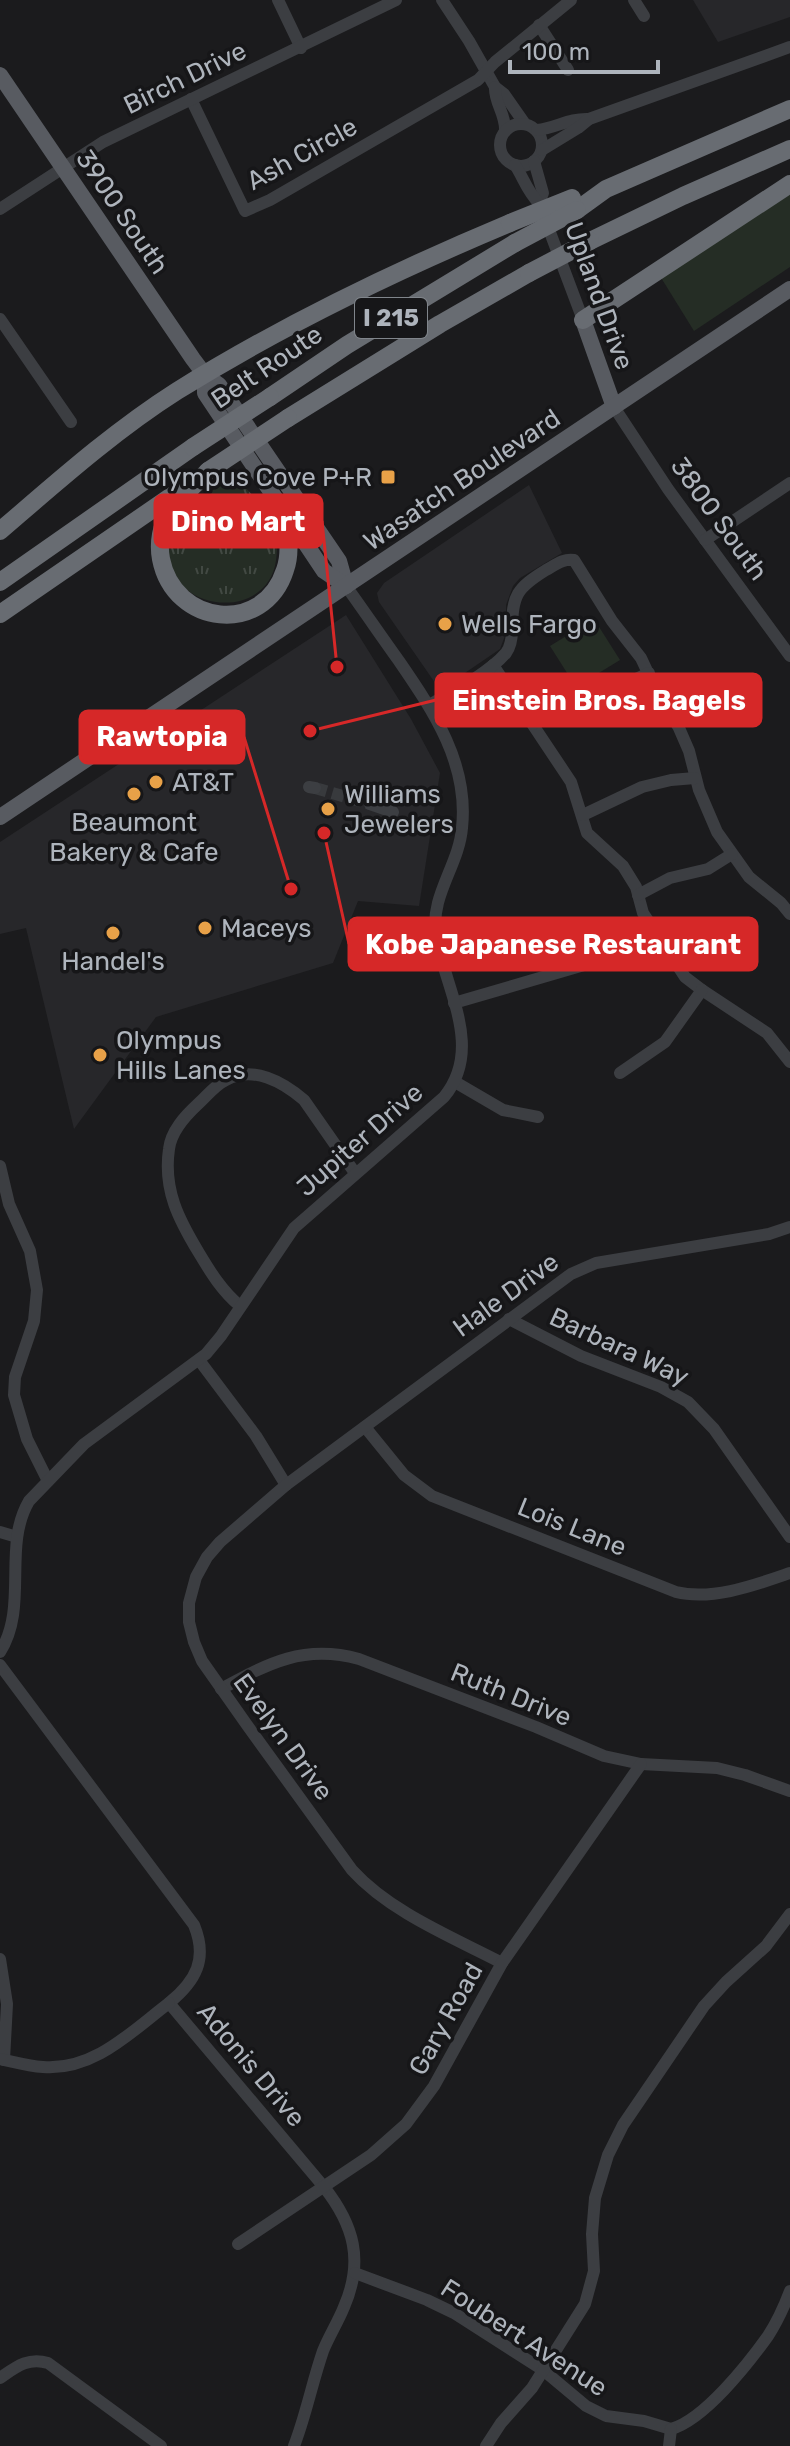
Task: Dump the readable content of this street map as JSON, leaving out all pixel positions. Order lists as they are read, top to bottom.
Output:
{
  "streets": {
    "highway": ["I 215", "Belt Route"],
    "main road": ["3900 South", "Upland Drive", "Wasatch Boulevard"],
    "street": [
      "Birch Drive",
      "Ash Circle",
      "3800 South",
      "Jupiter Drive",
      "Hale Drive",
      "Barbara Way",
      "Lois Lane",
      "Ruth Drive",
      "Evelyn Drive",
      "Gary Road",
      "Adonis Drive",
      "Foubert Avenue"
    ]
  },
  "crossings": [
    ["Birch Drive", "Ash Circle"],
    ["Birch Drive", "3900 South"],
    ["3900 South", "Wasatch Boulevard"],
    ["3900 South", "Jupiter Drive"],
    ["Upland Drive", "Wasatch Boulevard"],
    ["Upland Drive", "3800 South"],
    ["Wasatch Boulevard", "3800 South"],
    ["Wasatch Boulevard", "Jupiter Drive"],
    ["Hale Drive", "Barbara Way"],
    ["Hale Drive", "Lois Lane"],
    ["Hale Drive", "Evelyn Drive"],
    ["Ruth Drive", "Evelyn Drive"],
    ["Ruth Drive", "Gary Road"],
    ["Evelyn Drive", "Gary Road"],
    ["Gary Road", "Adonis Drive"],
    ["Adonis Drive", "Foubert Avenue"]
  ],
  "places": {
    "transit": ["Olympus Cove P+R"],
    "other": [
      "Wells Fargo",
      "Dino Mart",
      "Einstein Bros. Bagels",
      "AT&T",
      "Beaumont Bakery & Cafe",
      "Williams Jewelers",
      "Kobe Japanese Restaurant",
      "Rawtopia",
      "Maceys",
      "Handel's",
      "Olympus Hills Lanes"
    ]
  },
  "scale_bar": "100 m"
}
